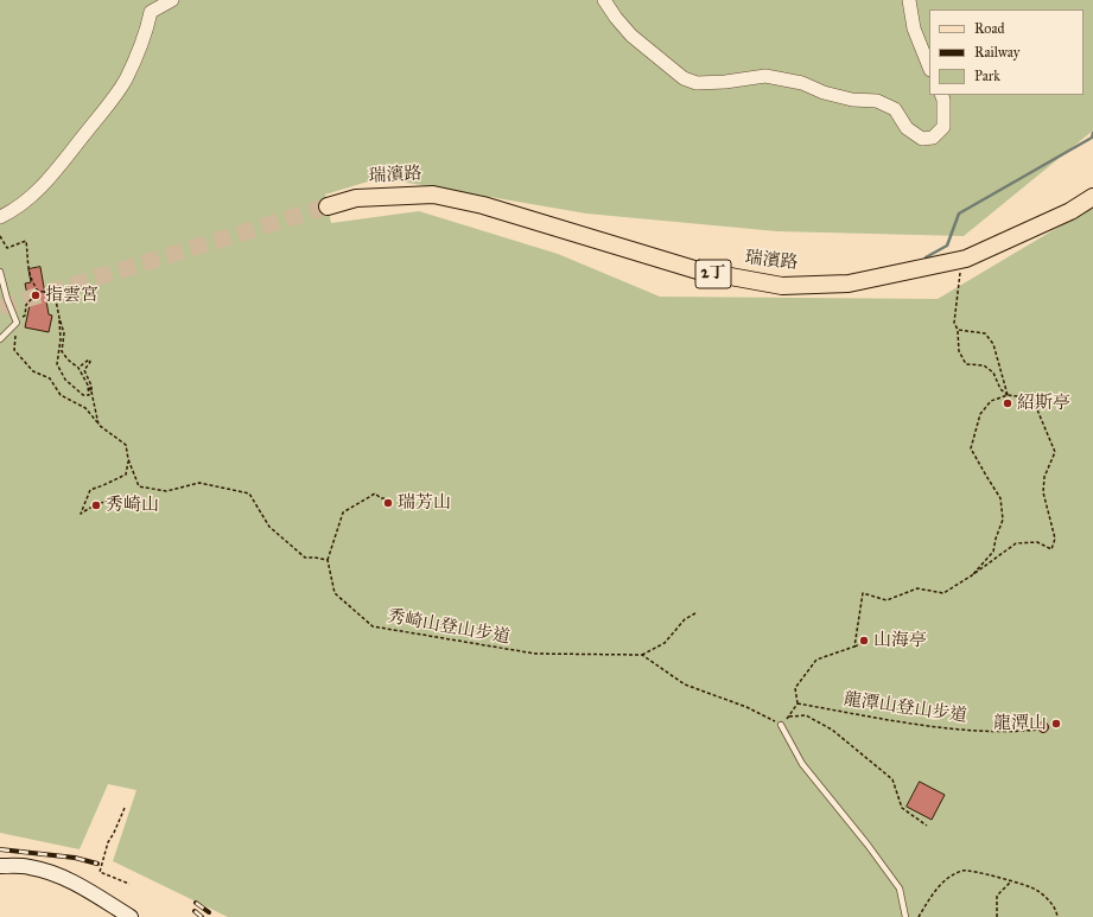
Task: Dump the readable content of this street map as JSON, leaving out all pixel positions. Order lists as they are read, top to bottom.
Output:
{
  "streets": {
    "main road": ["瑞濱路", "2丁"],
    "path": ["秀崎山登山步道", "龍潭山登山步道"]
  },
  "places": [
    "指雲宮",
    "紹斯亭",
    "瑞芳山",
    "秀崎山",
    "山海亭",
    "龍潭山"
  ],
  "legend": ["Road", "Railway", "Park"]
}
